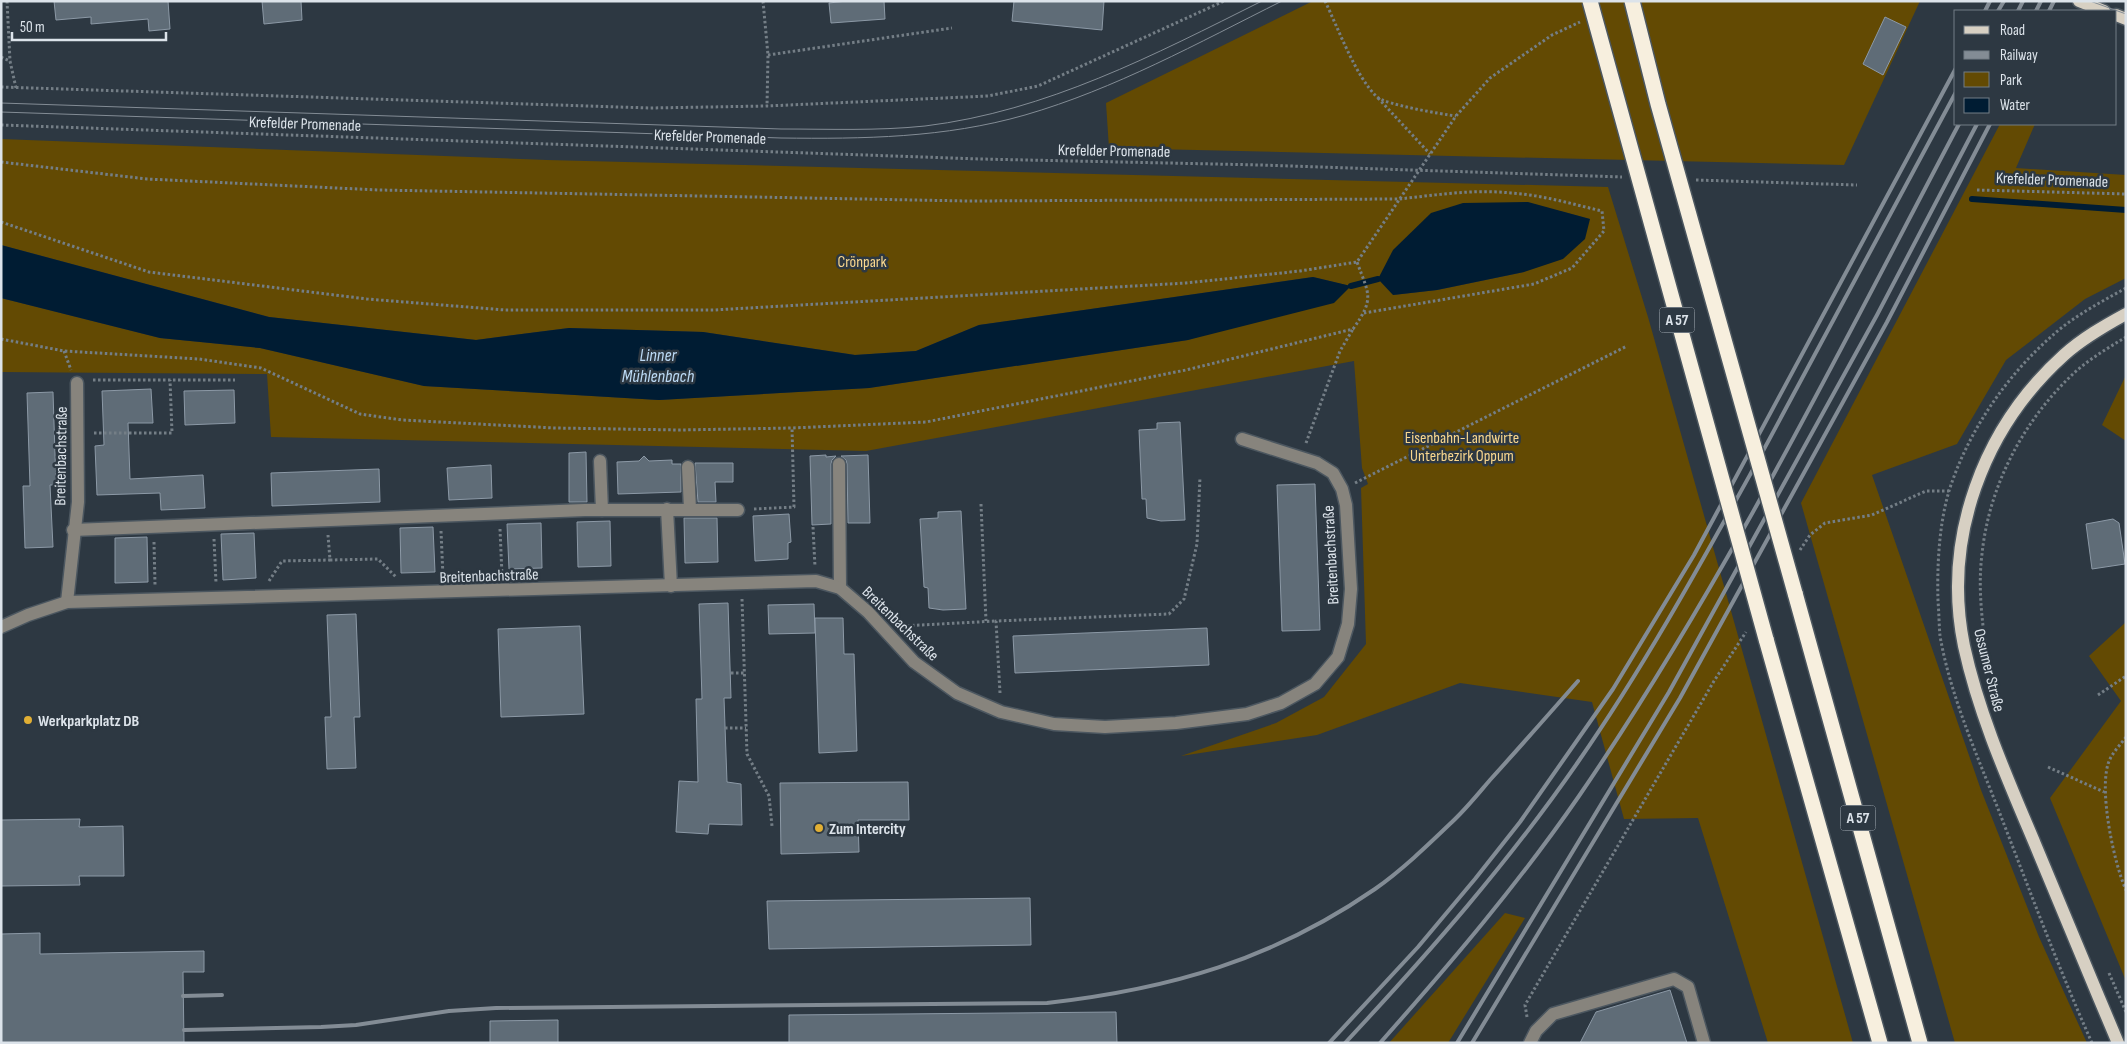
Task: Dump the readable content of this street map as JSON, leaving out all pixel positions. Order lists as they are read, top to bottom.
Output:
{
  "streets": {
    "highway": ["A 57"],
    "main road": ["Ossumer Straße"],
    "street": ["Breitenbachstraße"],
    "path": ["Krefelder Promenade"]
  },
  "water": ["Linner Mühlenbach"],
  "parks": ["Crönpark", "Eisenbahn-Landwirte Unterbezirk Oppum"],
  "places": ["Werkparkplatz DB", "Zum Intercity"],
  "legend": [
    "Road",
    "Railway",
    "Park",
    "Water"
  ],
  "scale_bar": "50 m"
}
